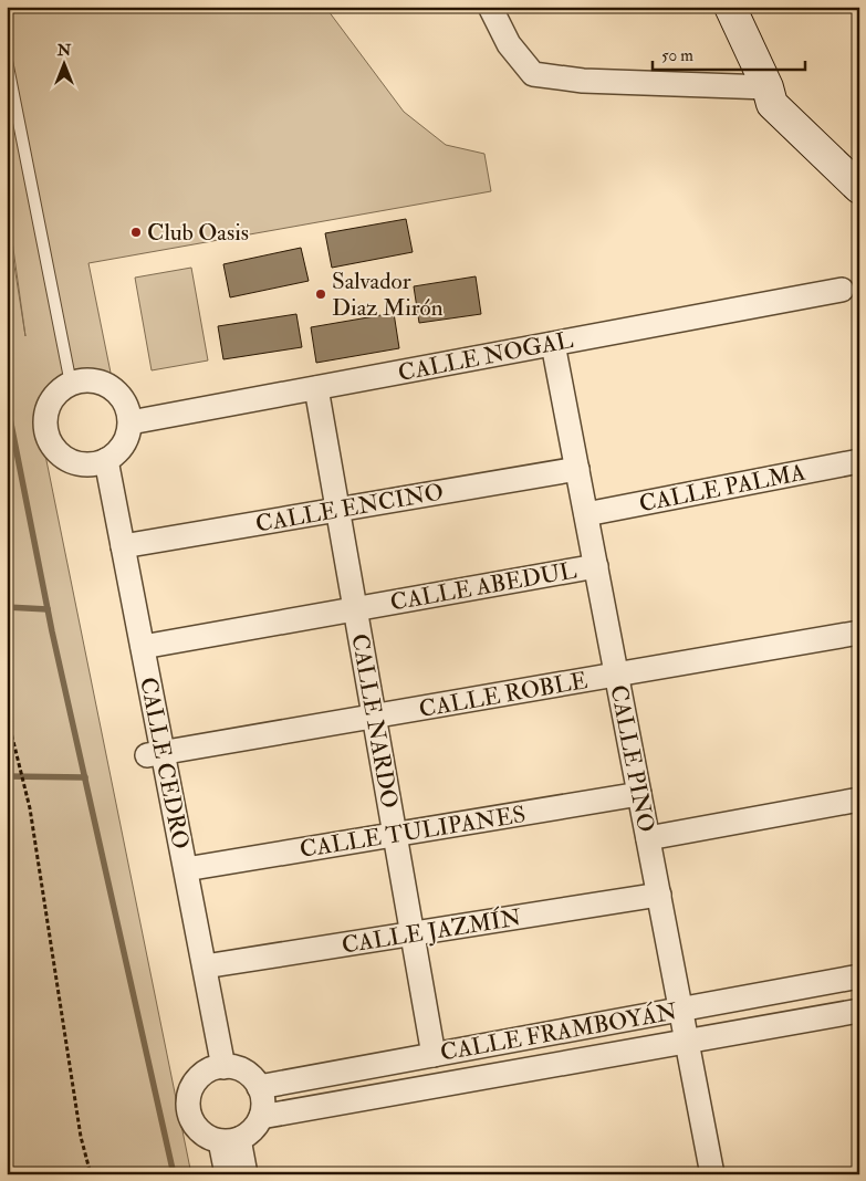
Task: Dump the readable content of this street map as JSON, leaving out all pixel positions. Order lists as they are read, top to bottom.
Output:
{
  "streets": {
    "street": [
      "CALLE NOGAL",
      "CALLE PALMA",
      "CALLE ENCINO",
      "CALLE ABEDUL",
      "CALLE ROBLE",
      "CALLE NARDO",
      "CALLE PINO",
      "CALLE CEDRO",
      "CALLE TULIPANES",
      "CALLE JAZMÍN",
      "CALLE FRAMBOYÁN"
    ]
  },
  "crossings": [
    ["CALLE NOGAL", "CALLE NARDO"],
    ["CALLE NOGAL", "CALLE PINO"],
    ["CALLE NOGAL", "CALLE CEDRO"],
    ["CALLE PALMA", "CALLE PINO"],
    ["CALLE ENCINO", "CALLE NARDO"],
    ["CALLE ENCINO", "CALLE PINO"],
    ["CALLE ENCINO", "CALLE CEDRO"],
    ["CALLE ABEDUL", "CALLE NARDO"],
    ["CALLE ABEDUL", "CALLE PINO"],
    ["CALLE ABEDUL", "CALLE CEDRO"],
    ["CALLE ROBLE", "CALLE NARDO"],
    ["CALLE ROBLE", "CALLE PINO"],
    ["CALLE ROBLE", "CALLE CEDRO"],
    ["CALLE NARDO", "CALLE TULIPANES"],
    ["CALLE NARDO", "CALLE JAZMÍN"],
    ["CALLE NARDO", "CALLE FRAMBOYÁN"],
    ["CALLE PINO", "CALLE TULIPANES"],
    ["CALLE PINO", "CALLE JAZMÍN"],
    ["CALLE PINO", "CALLE FRAMBOYÁN"],
    ["CALLE CEDRO", "CALLE TULIPANES"],
    ["CALLE CEDRO", "CALLE JAZMÍN"],
    ["CALLE CEDRO", "CALLE FRAMBOYÁN"]
  ],
  "places": ["Club Oasis", "Salvador Diaz Mirón"],
  "scale_bar": "50 m",
  "north": "top"
}
